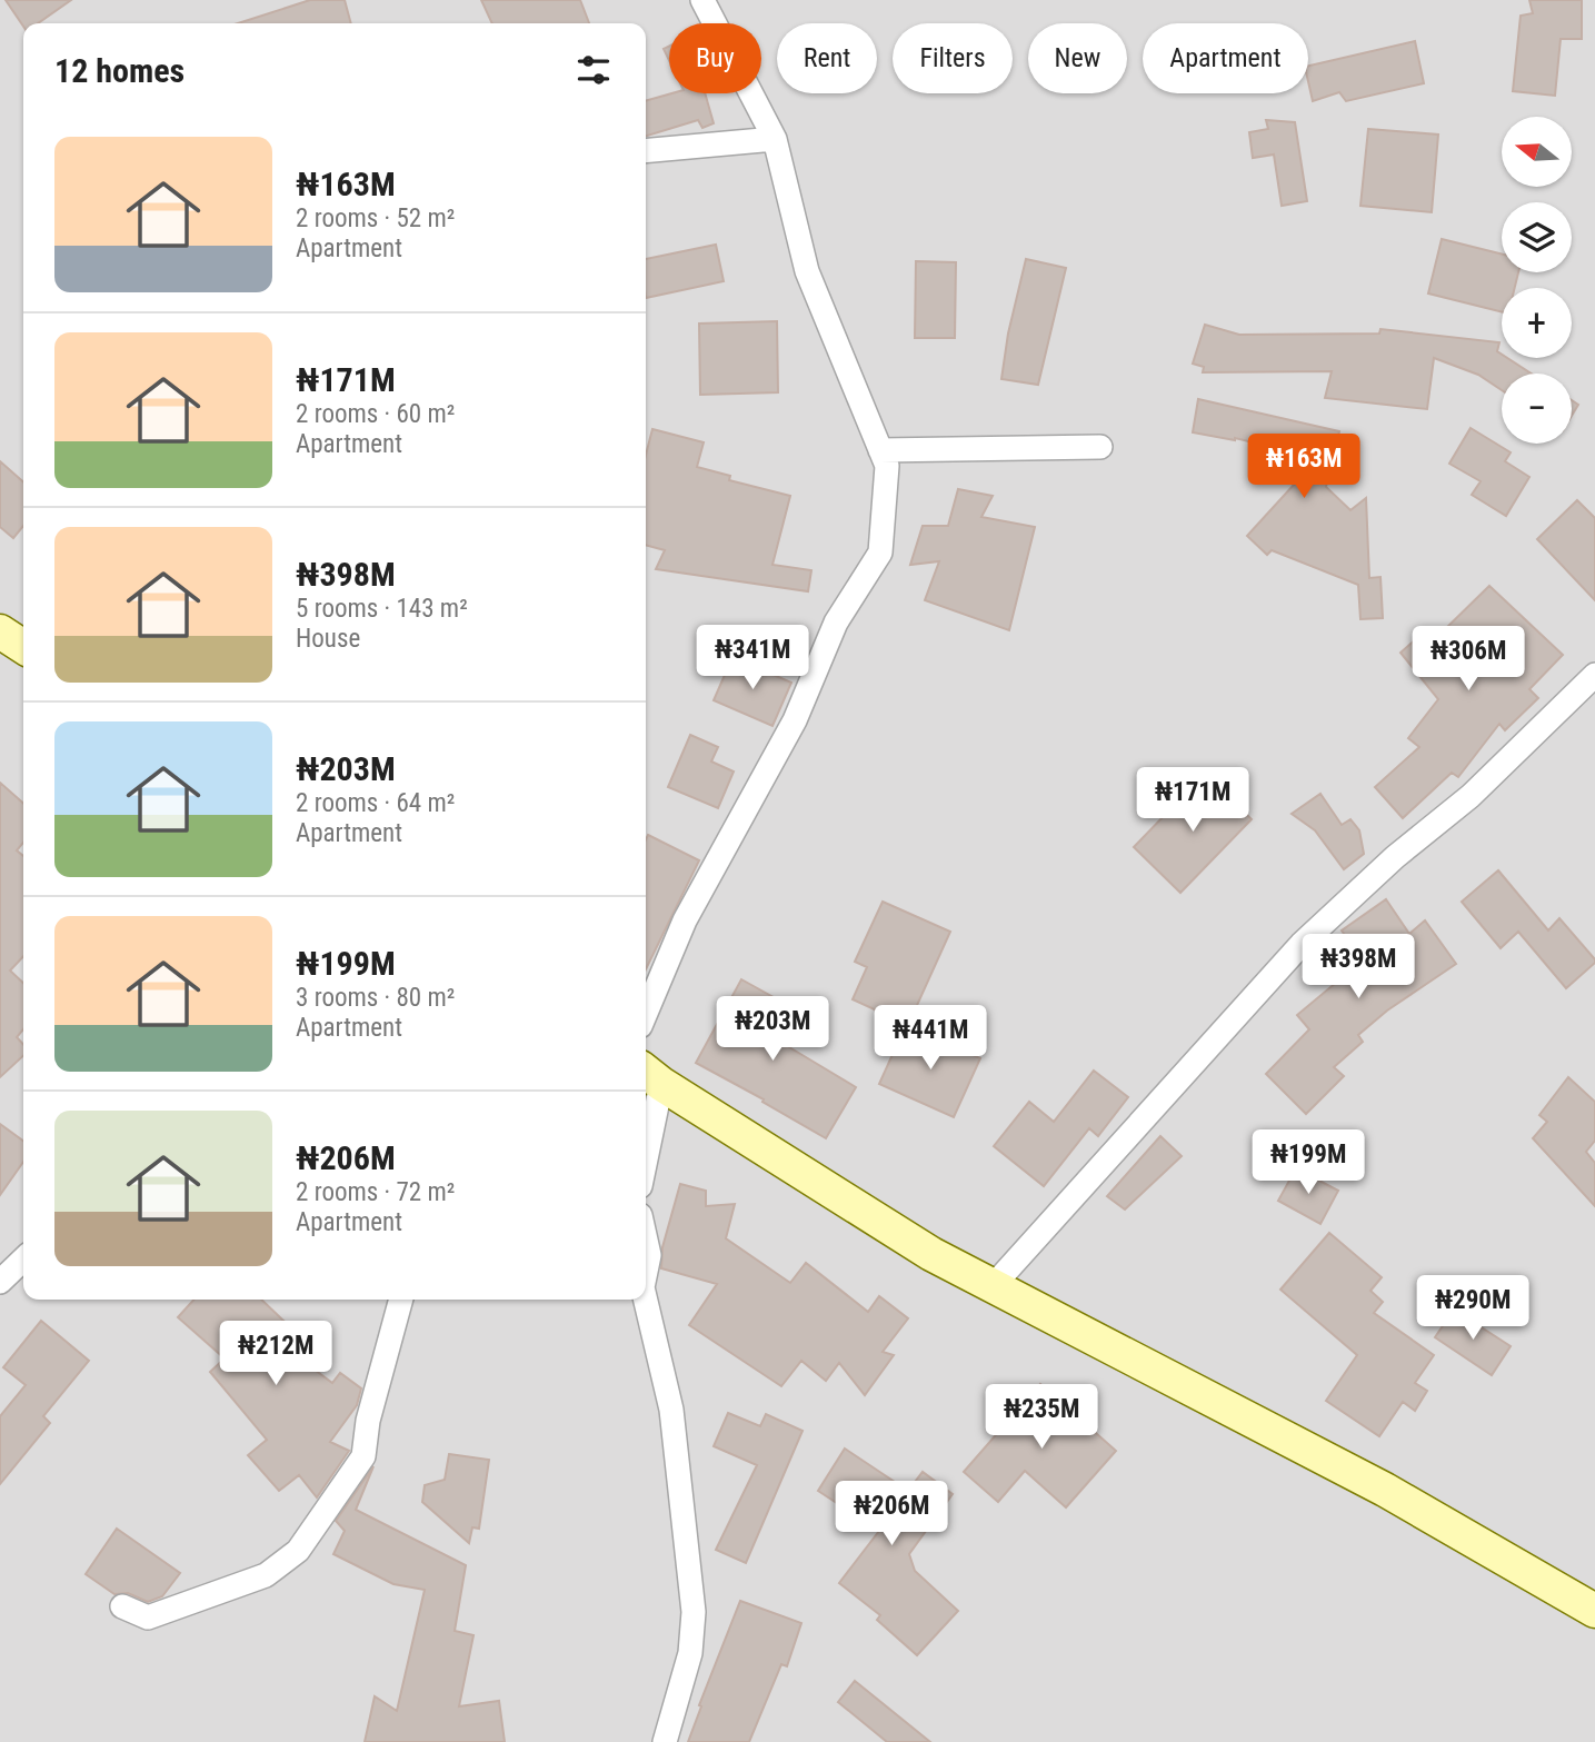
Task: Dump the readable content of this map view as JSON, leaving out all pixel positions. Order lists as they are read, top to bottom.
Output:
{
  "north": "left",
  "page": {
    "chip": [
      "Buy",
      "Rent",
      "Filters",
      "New",
      "Apartment"
    ],
    "heading": "12 homes",
    "map_buttons": ["+", "−"],
    "list": [
      {
        "name": "₦163M",
        "note": "2 rooms · 52 m² · Apartment"
      },
      {
        "name": "₦171M",
        "note": "2 rooms · 60 m² · Apartment"
      },
      {
        "name": "₦398M",
        "note": "5 rooms · 143 m² · House"
      },
      {
        "name": "₦203M",
        "note": "2 rooms · 64 m² · Apartment"
      },
      {
        "name": "₦199M",
        "note": "3 rooms · 80 m² · Apartment"
      },
      {
        "name": "₦206M",
        "note": "2 rooms · 72 m² · Apartment"
      }
    ],
    "price": [
      "₦163M",
      "₦341M",
      "₦306M",
      "₦171M",
      "₦398M",
      "₦203M",
      "₦441M",
      "₦199M",
      "₦290M",
      "₦212M",
      "₦235M",
      "₦206M"
    ]
  }
}
